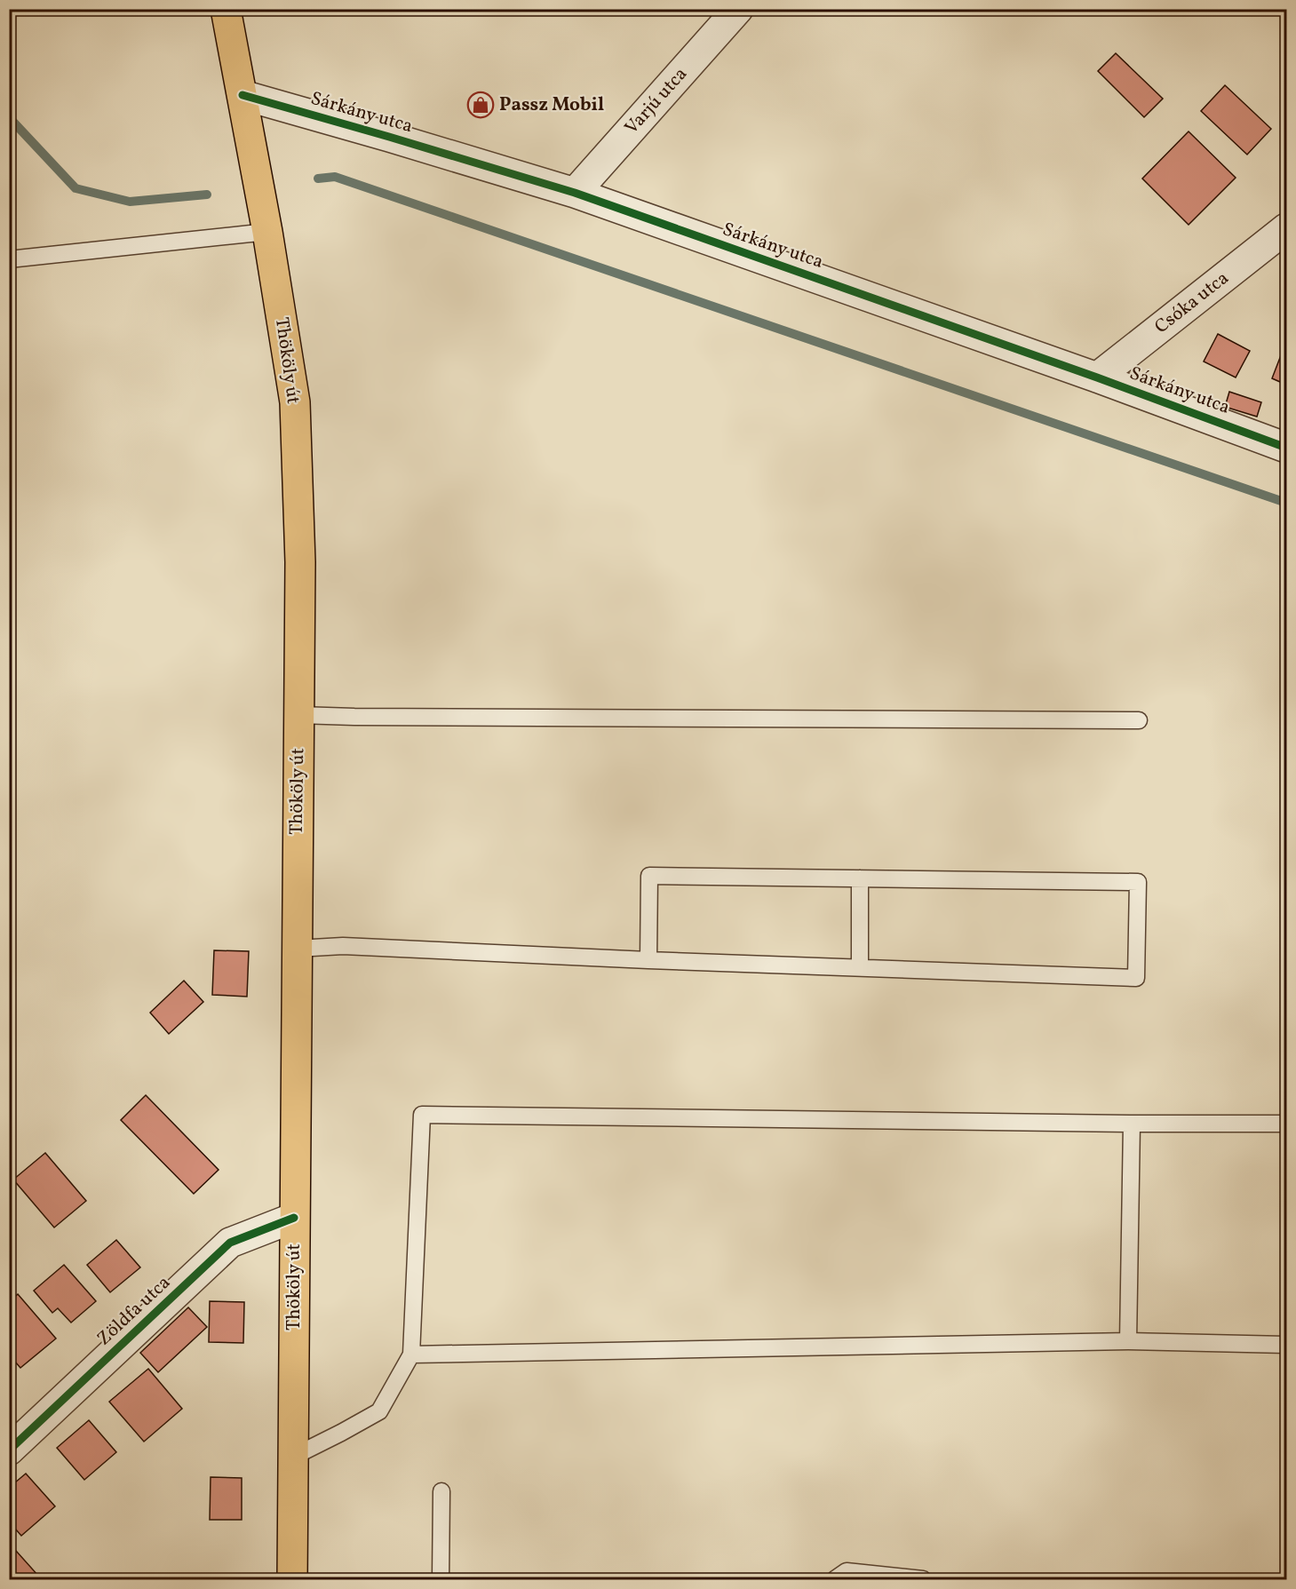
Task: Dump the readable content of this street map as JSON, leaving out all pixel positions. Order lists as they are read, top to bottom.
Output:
{
  "streets": {
    "main road": ["Thököly út"],
    "street": [
      "Varjú utca",
      "Sárkány utca",
      "Csóka utca",
      "Zöldfa utca"
    ]
  },
  "crossings": [
    ["Varjú utca", "Sárkány utca"],
    ["Sárkány utca", "Csóka utca"],
    ["Sárkány utca", "Thököly út"],
    ["Thököly út", "Zöldfa utca"]
  ],
  "places": {
    "shop": ["Passz Mobil"]
  }
}
